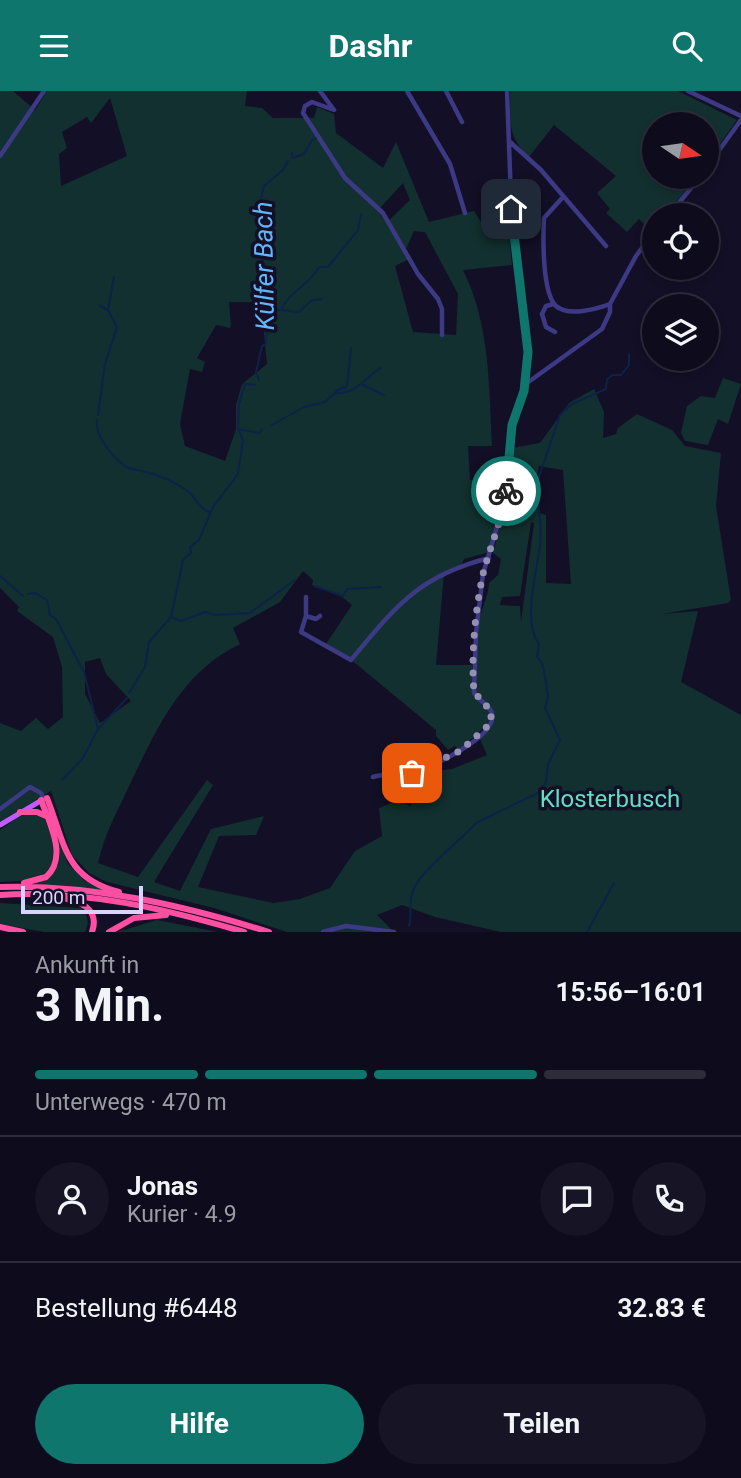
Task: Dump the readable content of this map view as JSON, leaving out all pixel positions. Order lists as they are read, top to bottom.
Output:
{
  "water": ["Külfer Bach"],
  "parks": ["Klosterbusch"],
  "scale_bar": "200 m",
  "north": "right",
  "page": {
    "header": "Dashr",
    "scale": "200 m",
    "heading": ["3 Min.", "Ankunft in", "15:56–16:01"],
    "panel": [
      "Jonas",
      "Kurier · 4.9",
      "Bestellung #6448",
      "32.83 €"
    ],
    "bar": "Unterwegs · 470 m",
    "buttons": ["Hilfe", "Teilen"]
  }
}
